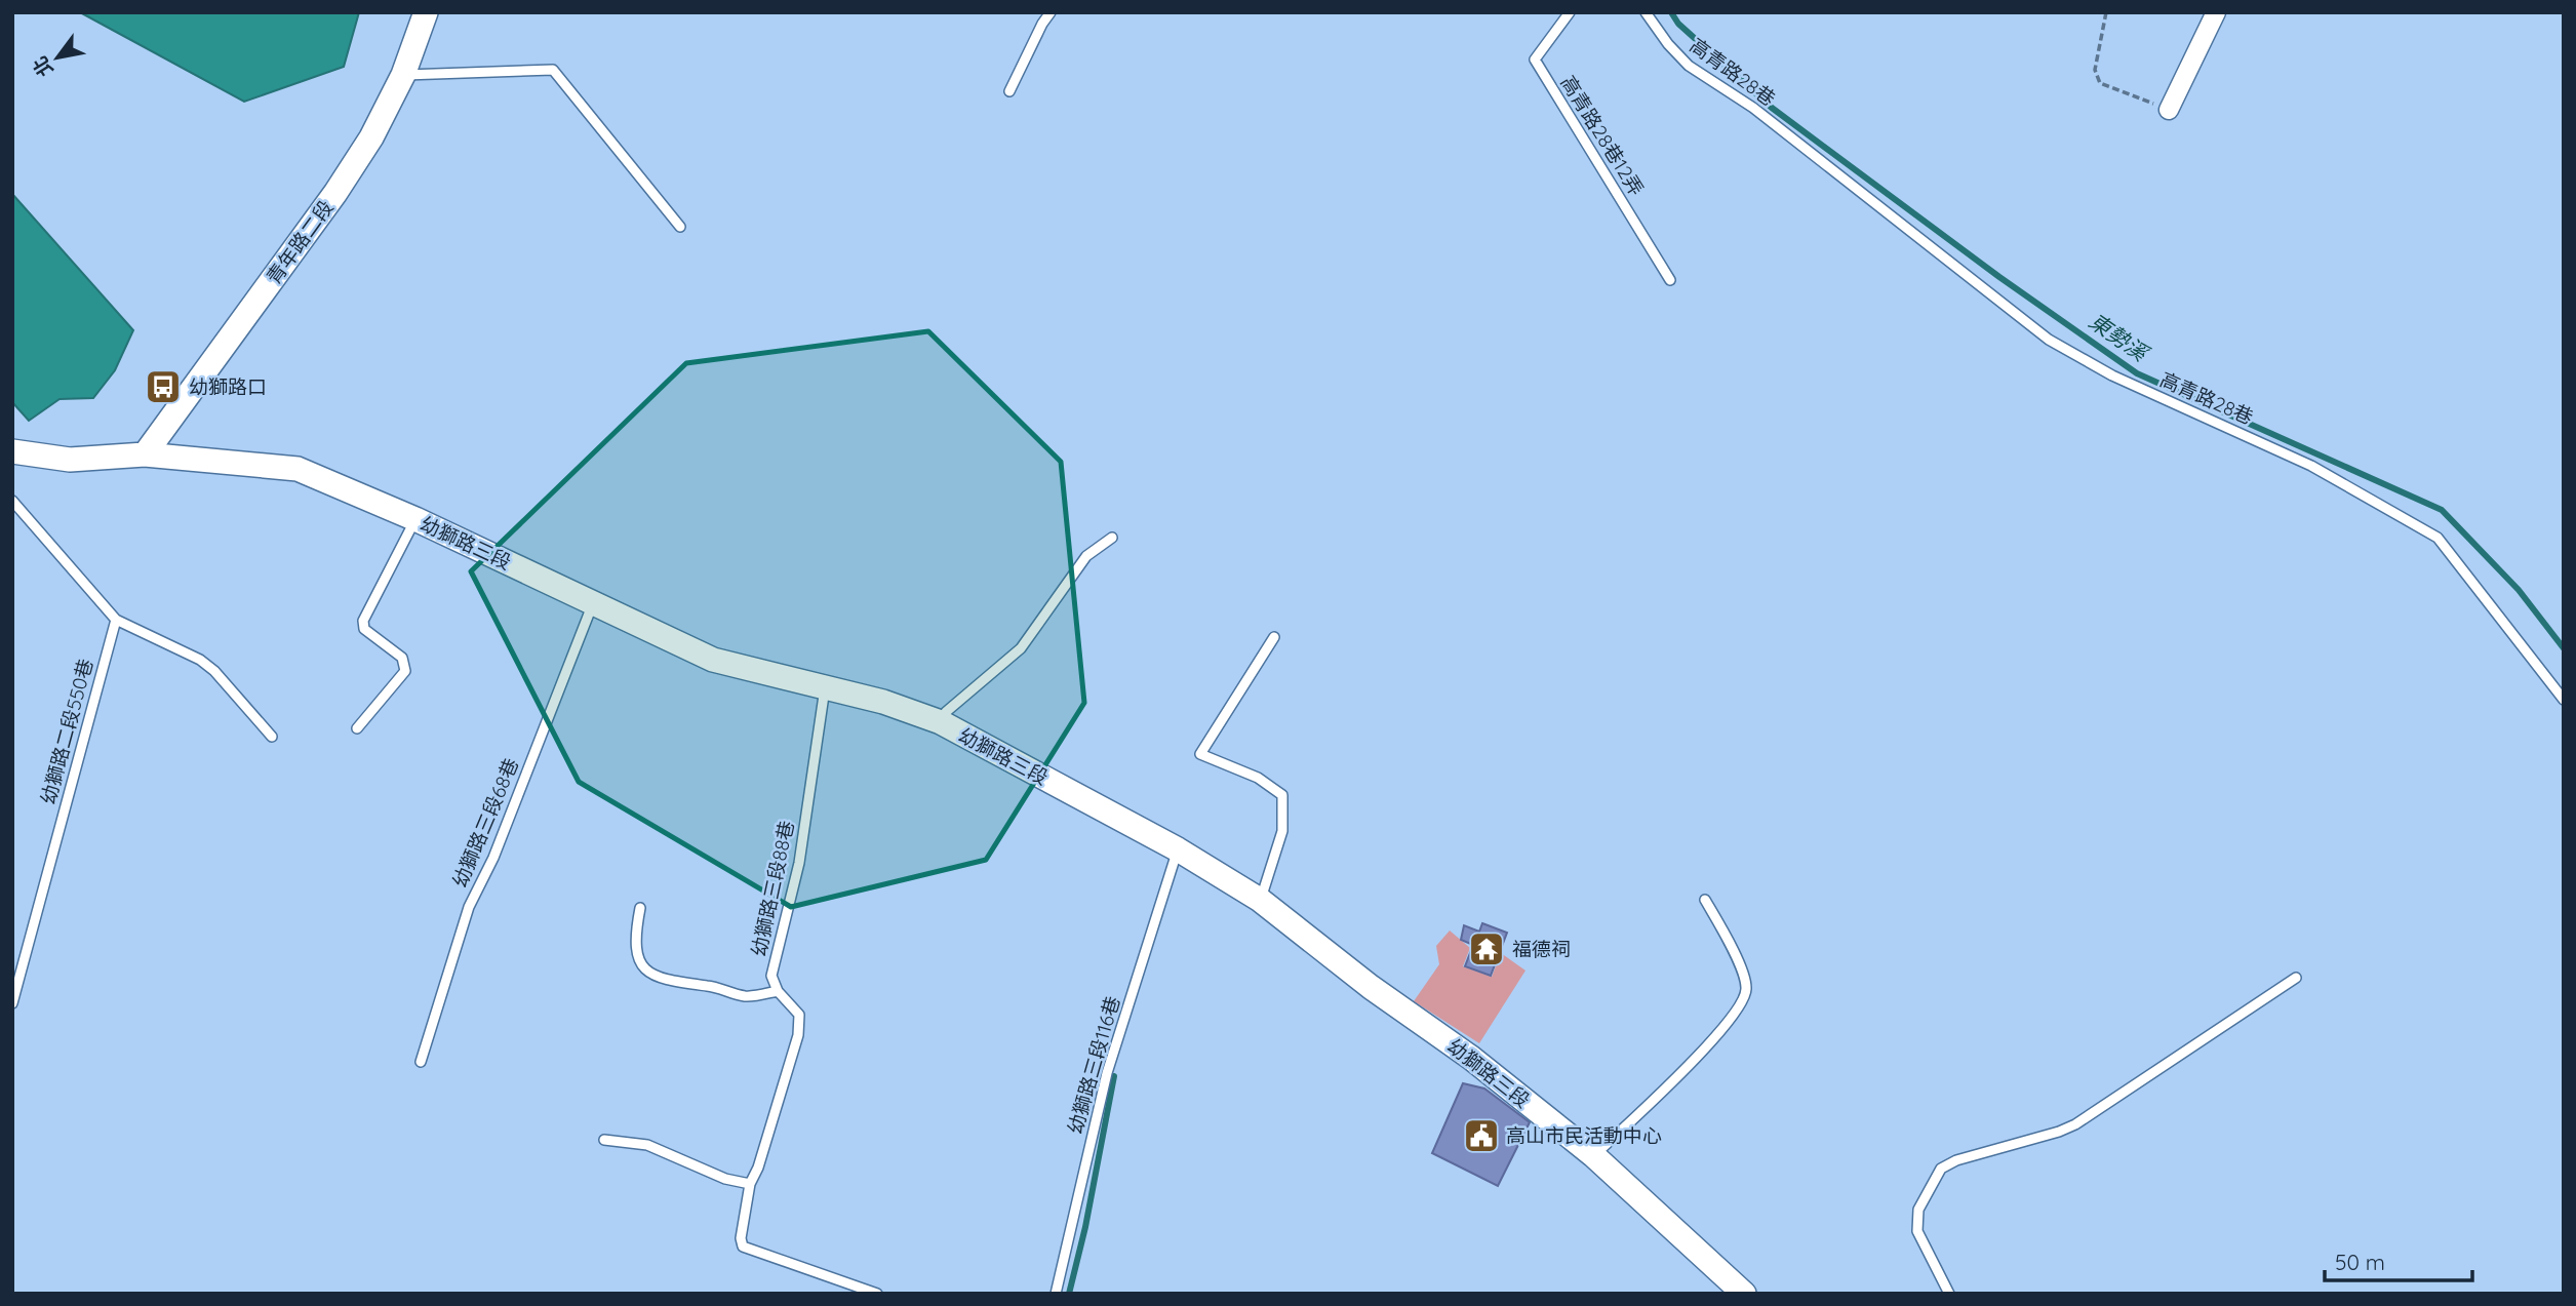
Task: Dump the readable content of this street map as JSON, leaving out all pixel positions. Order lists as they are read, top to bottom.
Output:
{
  "streets": {
    "street": ["青年路二段", "幼獅路三段"],
    "lane": [
      "高青路28巷",
      "高青路28巷12弄",
      "幼獅路二段550巷",
      "幼獅路三段68巷",
      "幼獅路三段88巷",
      "幼獅路三段116巷"
    ]
  },
  "crossings": [
    ["青年路二段", "幼獅路三段"],
    ["幼獅路三段", "幼獅路三段68巷"],
    ["幼獅路三段", "幼獅路三段88巷"],
    ["幼獅路三段", "幼獅路三段116巷"]
  ],
  "water": ["東勢溪"],
  "places": {
    "bus stop": ["幼獅路口"],
    "temple": ["福德祠"],
    "public building": ["高山市民活動中心"]
  },
  "scale_bar": "50 m",
  "north": "bottom left"
}
